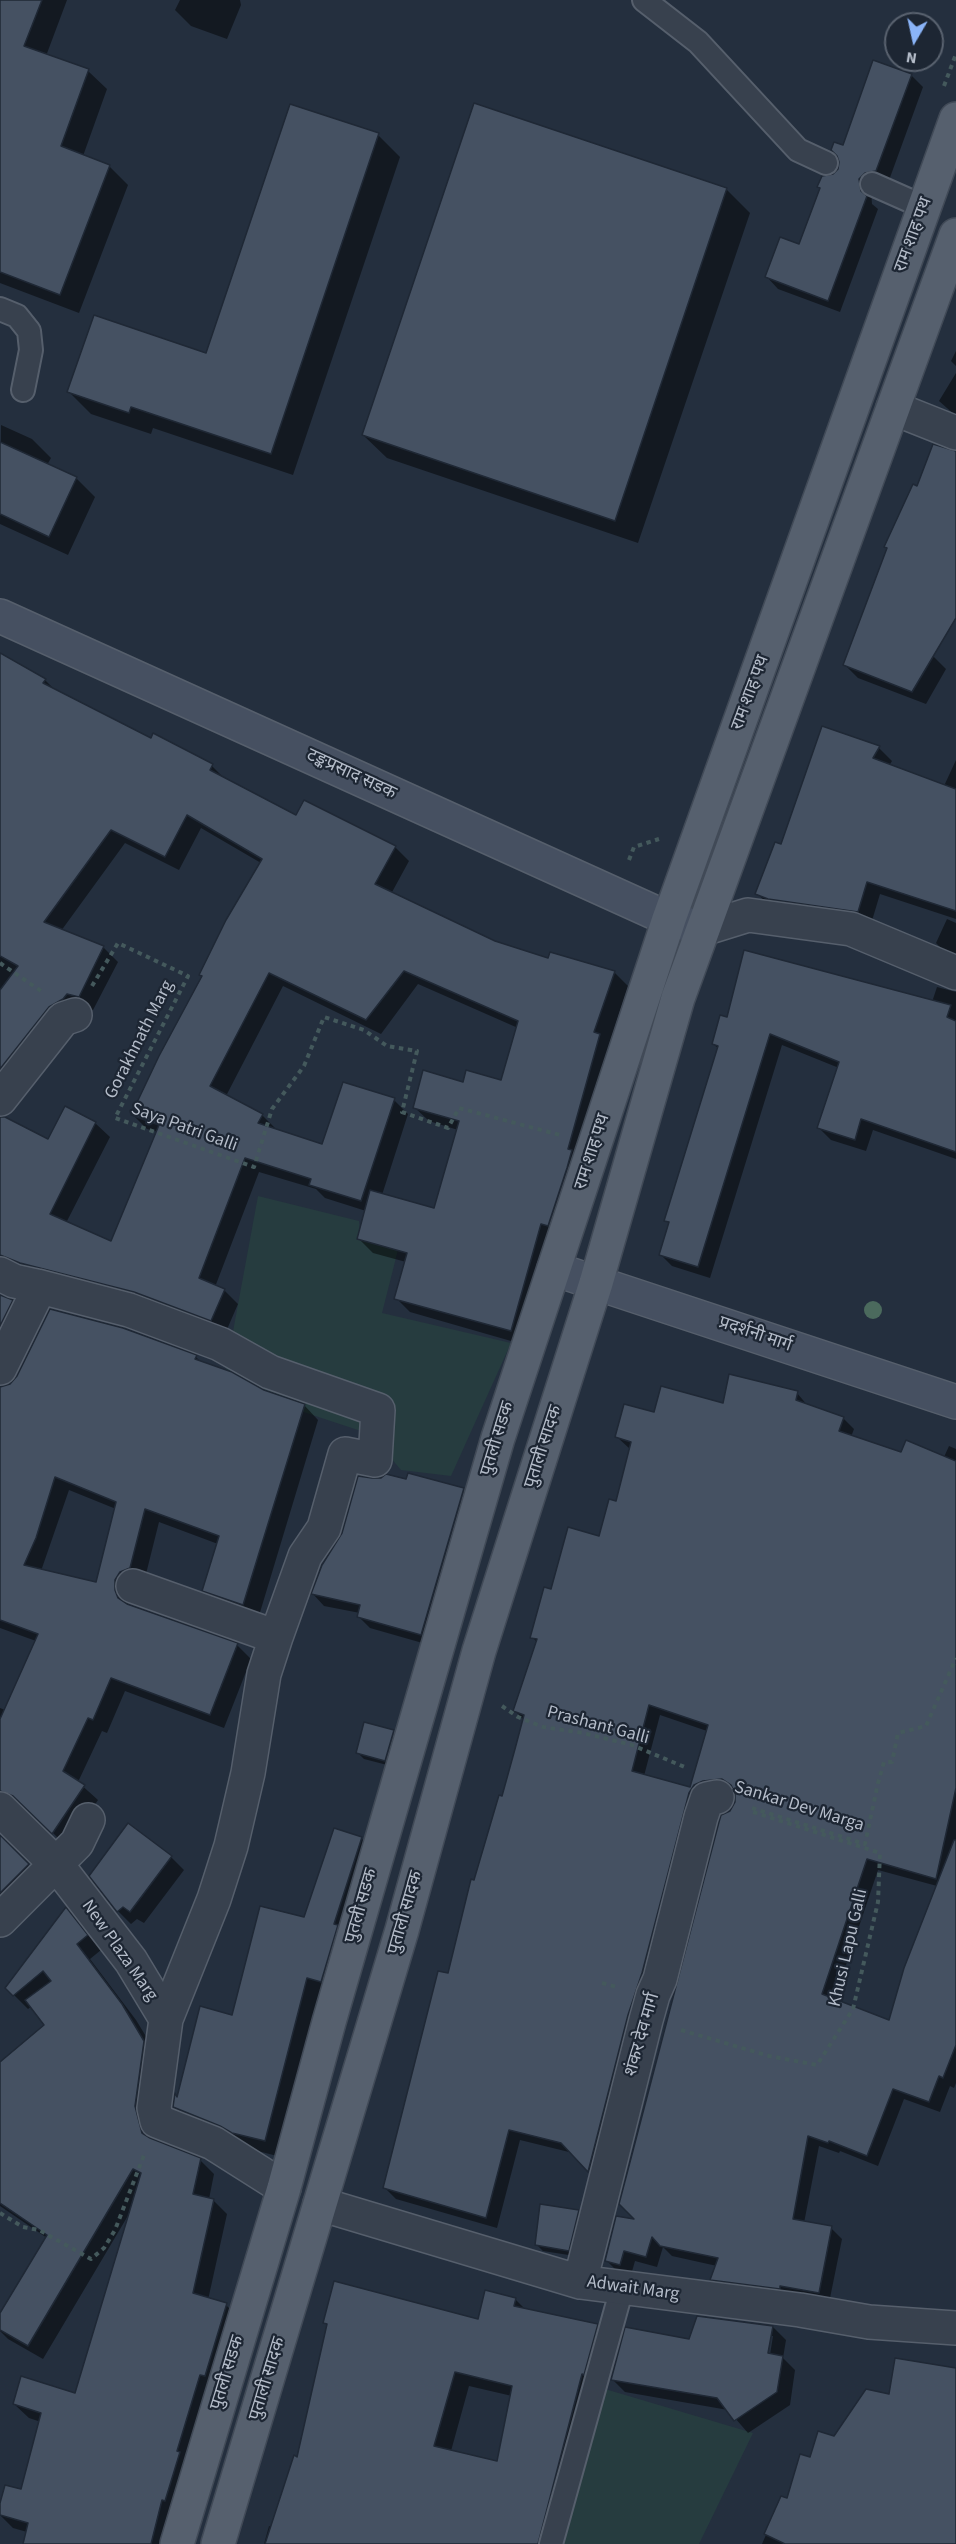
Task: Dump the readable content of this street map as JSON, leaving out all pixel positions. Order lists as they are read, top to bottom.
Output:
{
  "streets": {
    "main road": ["राम शाह पथ", "पुतली सडक", "पुताली सादक"],
    "street": [
      "टङ्कप्रसाद सडक",
      "प्रदर्शनी मार्ग",
      "New Plaza Marg",
      "शंकर देव मार्ग",
      "Adwait Marg"
    ],
    "path": [
      "Gorakhnath Marg",
      "Saya Patri Galli",
      "Prashant Galli",
      "Sankar Dev Marga",
      "Khusi Lapu Galli"
    ]
  },
  "crossings": [
    ["राम शाह पथ", "टङ्कप्रसाद सडक"],
    ["राम शाह पथ", "प्रदर्शनी मार्ग"],
    ["राम शाह पथ", "पुतली सडक"],
    ["राम शाह पथ", "पुताली सादक"],
    ["Gorakhnath Marg", "Saya Patri Galli"],
    ["प्रदर्शनी मार्ग", "पुतली सडक"],
    ["प्रदर्शनी मार्ग", "पुताली सादक"],
    ["पुताली सादक", "Prashant Galli"],
    ["पुताली सादक", "Adwait Marg"],
    ["Sankar Dev Marga", "Khusi Lapu Galli"],
    ["Sankar Dev Marga", "शंकर देव मार्ग"],
    ["Khusi Lapu Galli", "शंकर देव मार्ग"],
    ["शंकर देव मार्ग", "Adwait Marg"]
  ],
  "north": "bottom"
}
